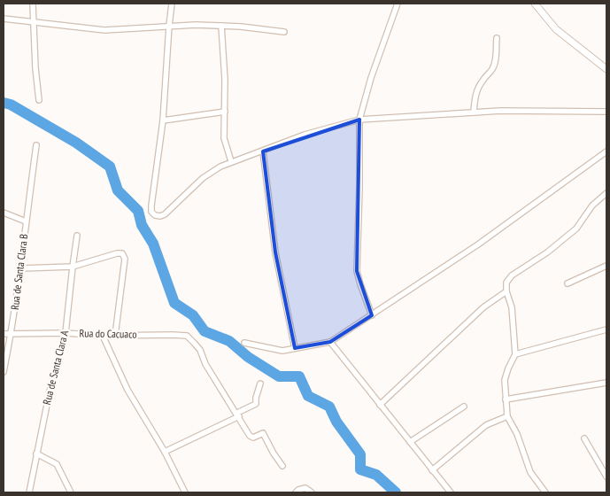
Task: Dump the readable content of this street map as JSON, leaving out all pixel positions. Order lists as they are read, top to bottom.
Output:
{
  "streets": {
    "street": ["Rua de Santa Clara B", "Rua do Cacuaco", "Rua de Santa Clara A"]
  },
  "crossings": [
    ["Rua de Santa Clara B", "Rua do Cacuaco"],
    ["Rua do Cacuaco", "Rua de Santa Clara A"]
  ]
}
